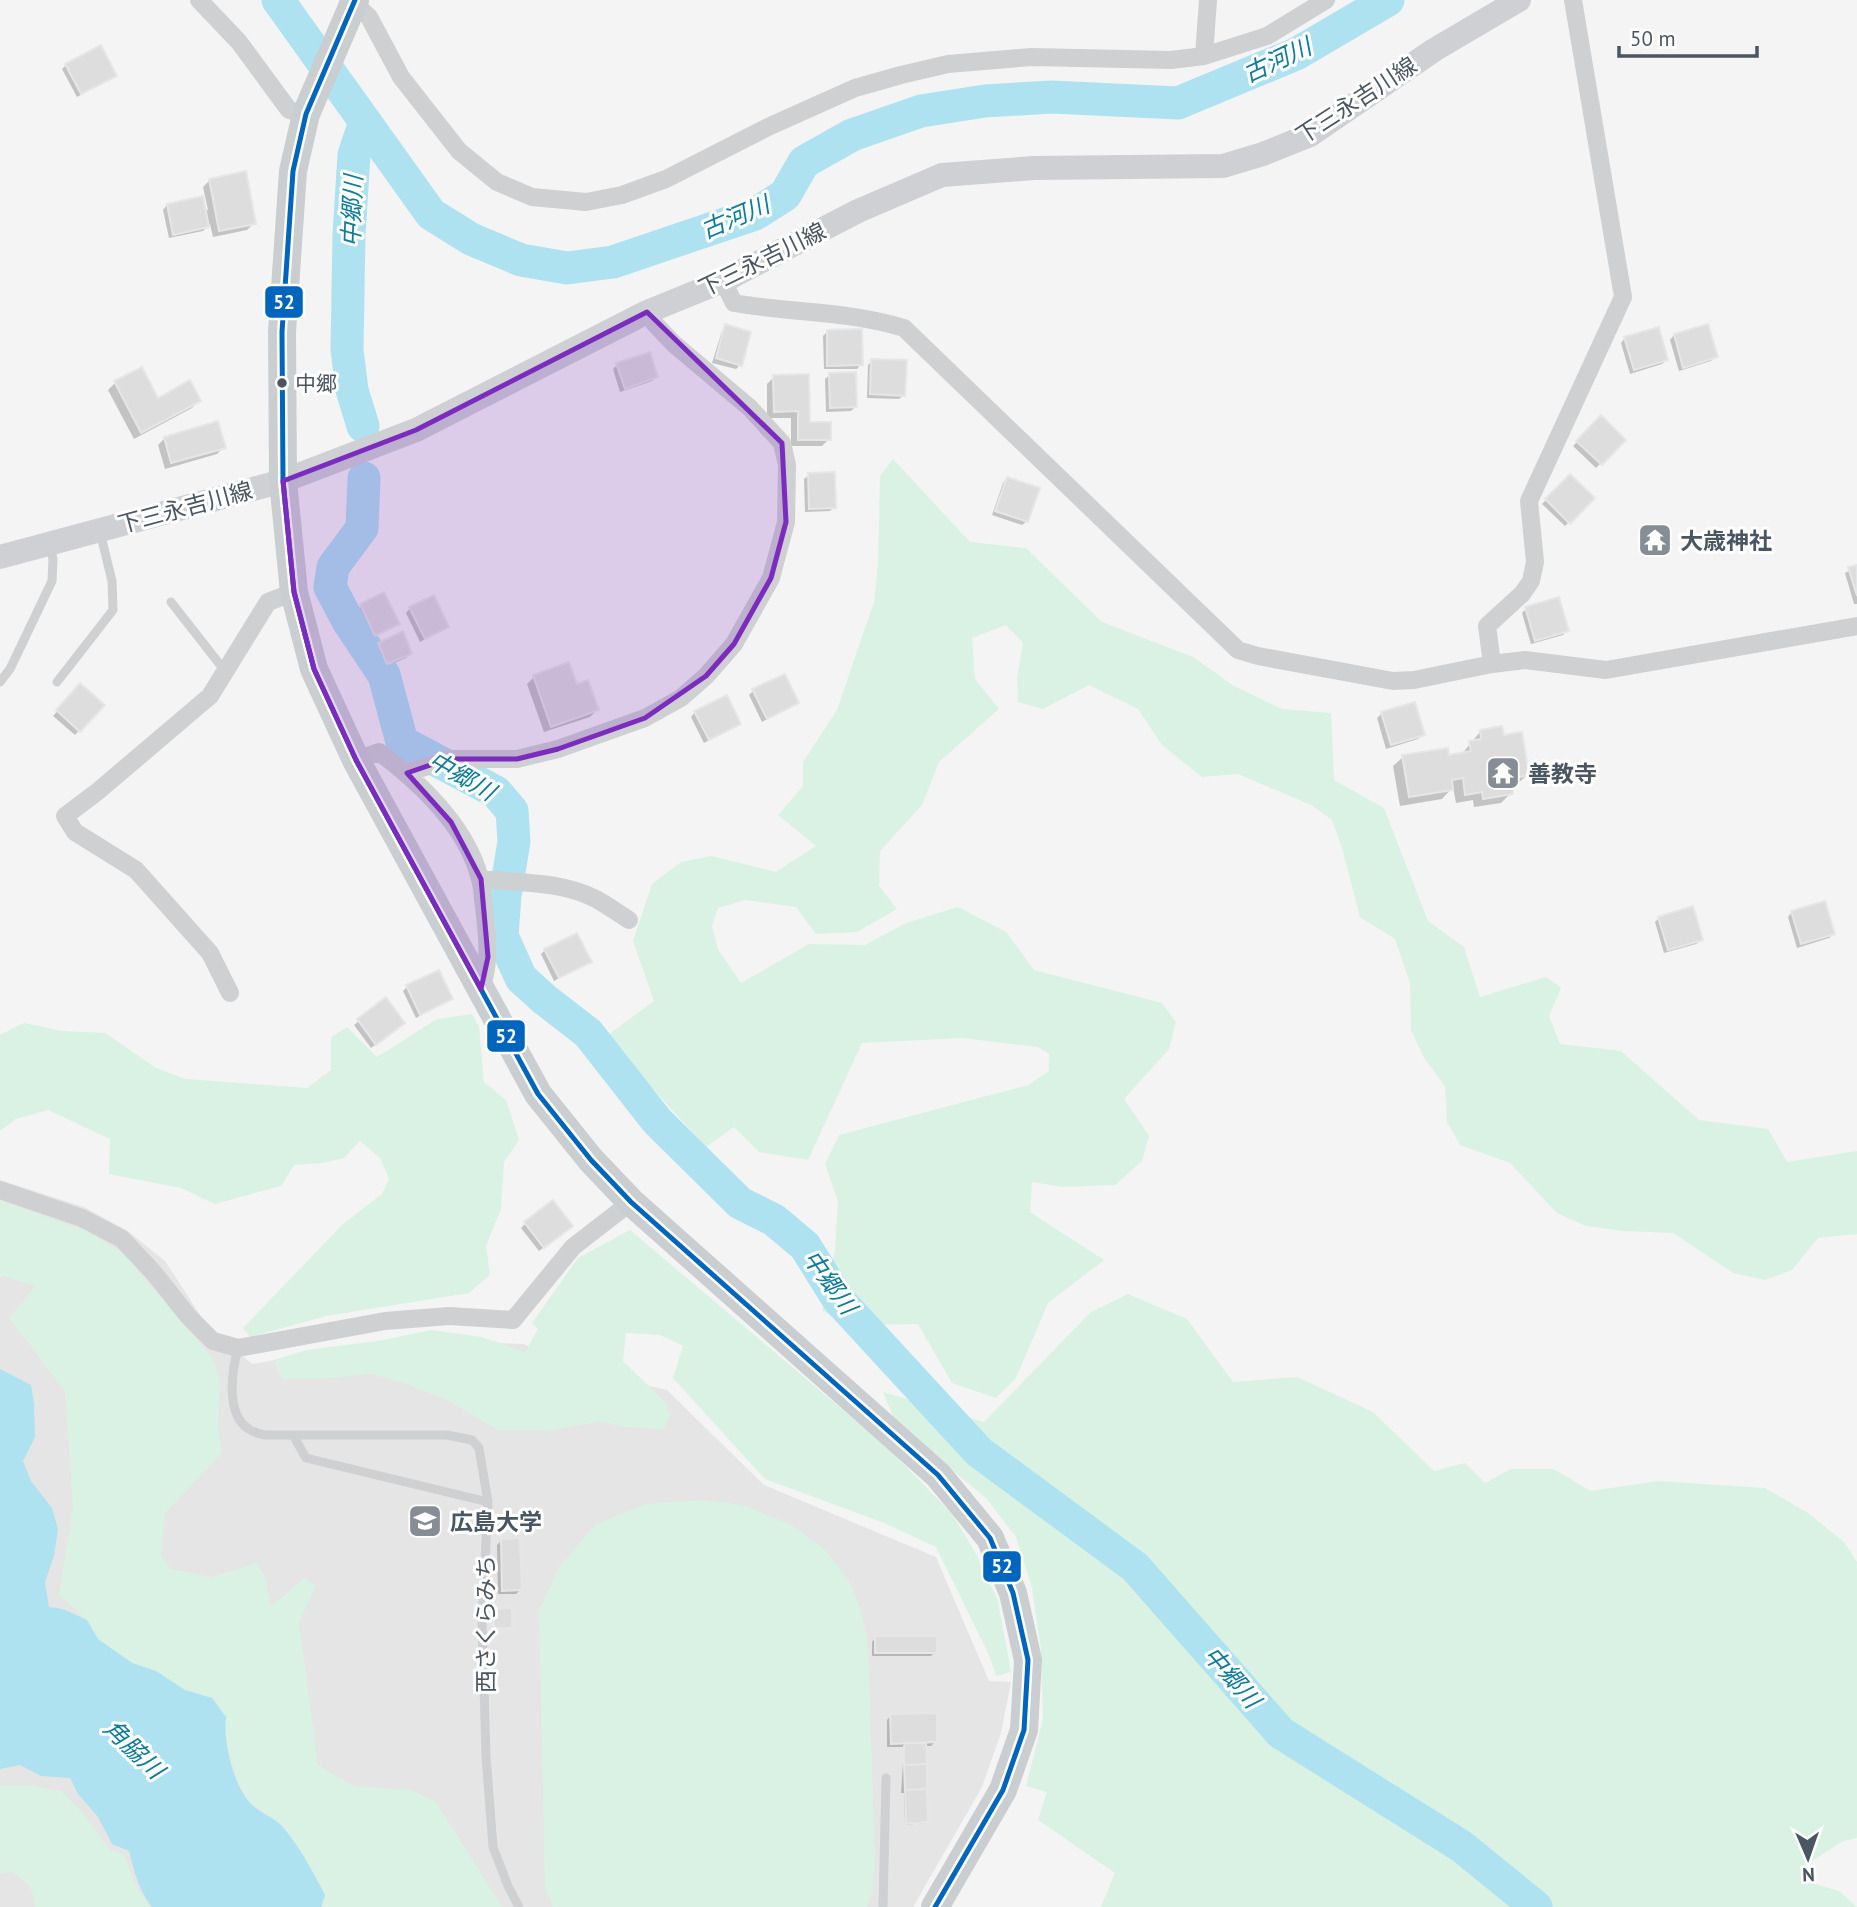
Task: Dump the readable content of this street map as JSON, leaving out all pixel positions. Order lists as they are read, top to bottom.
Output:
{
  "streets": {
    "main road": ["下三永吉川線"],
    "lane": ["西さくらみち"]
  },
  "water": ["古河川", "中郷川", "角脇川"],
  "places": {
    "other": ["中郷"],
    "temple": ["大歳神社", "善教寺"],
    "school or university": ["広島大学"]
  },
  "lines": ["transit line 52"],
  "scale_bar": "50 m",
  "north": "bottom"
}
